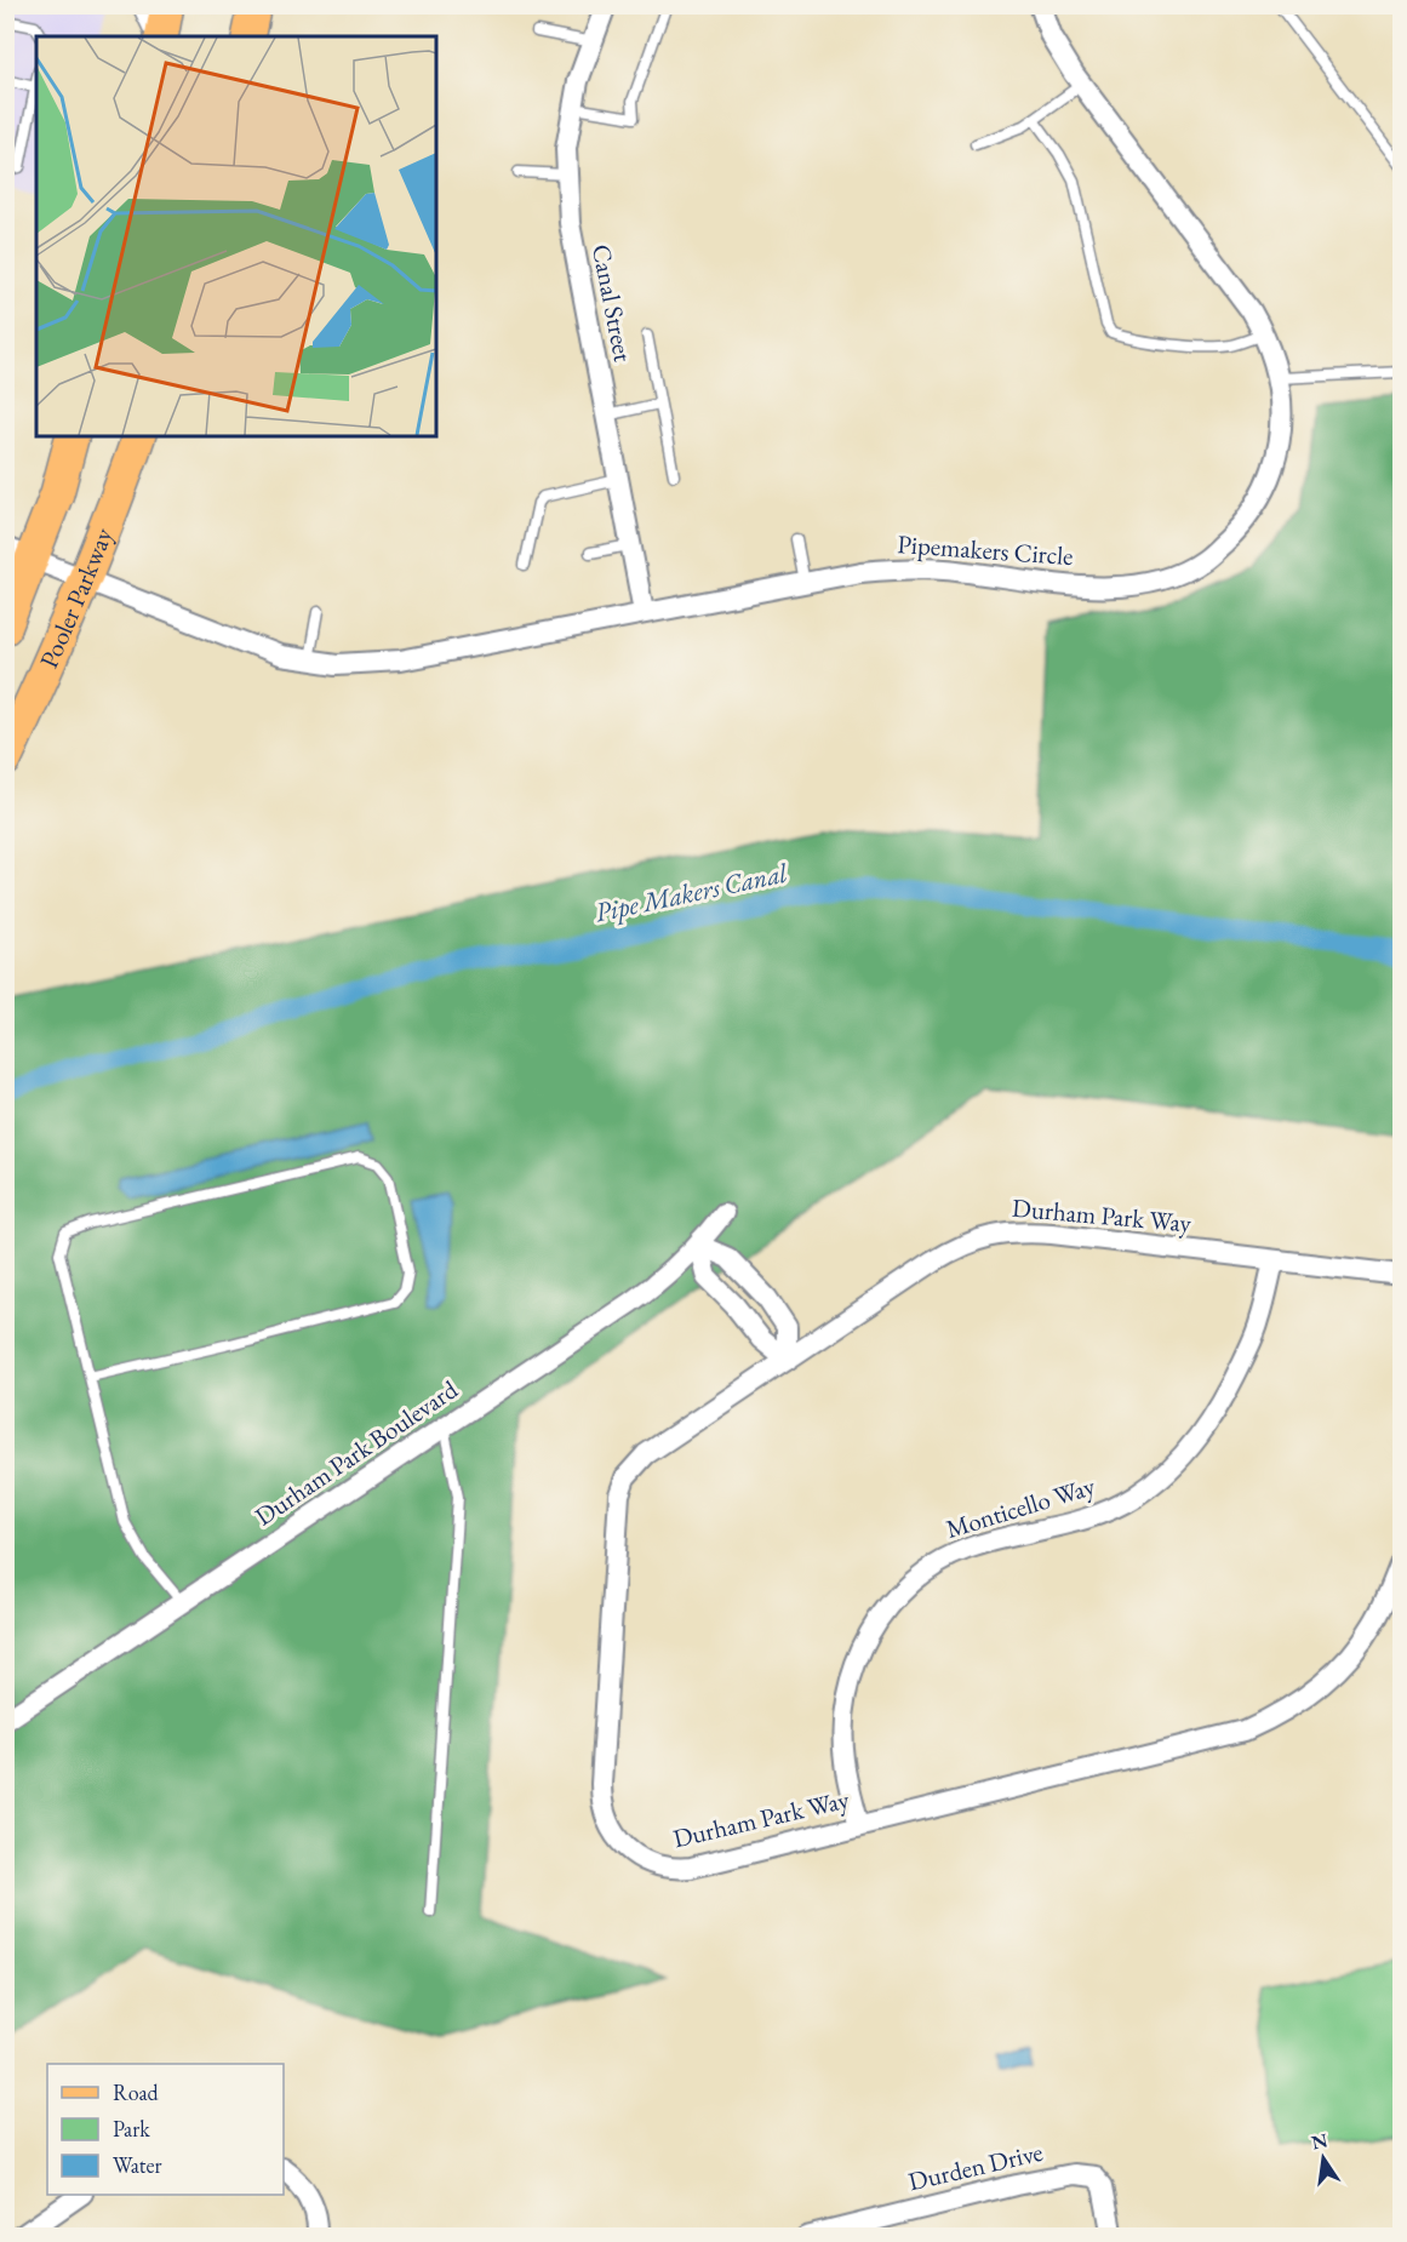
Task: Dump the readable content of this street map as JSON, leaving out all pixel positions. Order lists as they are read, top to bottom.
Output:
{
  "streets": {
    "main road": ["Pooler Parkway"],
    "street": [
      "Canal Street",
      "Pipemakers Circle",
      "Durham Park Way",
      "Durham Park Boulevard",
      "Monticello Way",
      "Durden Drive"
    ]
  },
  "crossings": [
    ["Canal Street", "Pipemakers Circle"],
    ["Pipemakers Circle", "Pooler Parkway"],
    ["Durham Park Way", "Monticello Way"]
  ],
  "water": ["Pipe Makers Canal"],
  "legend": ["Road", "Park", "Water"],
  "north": "top"
}
